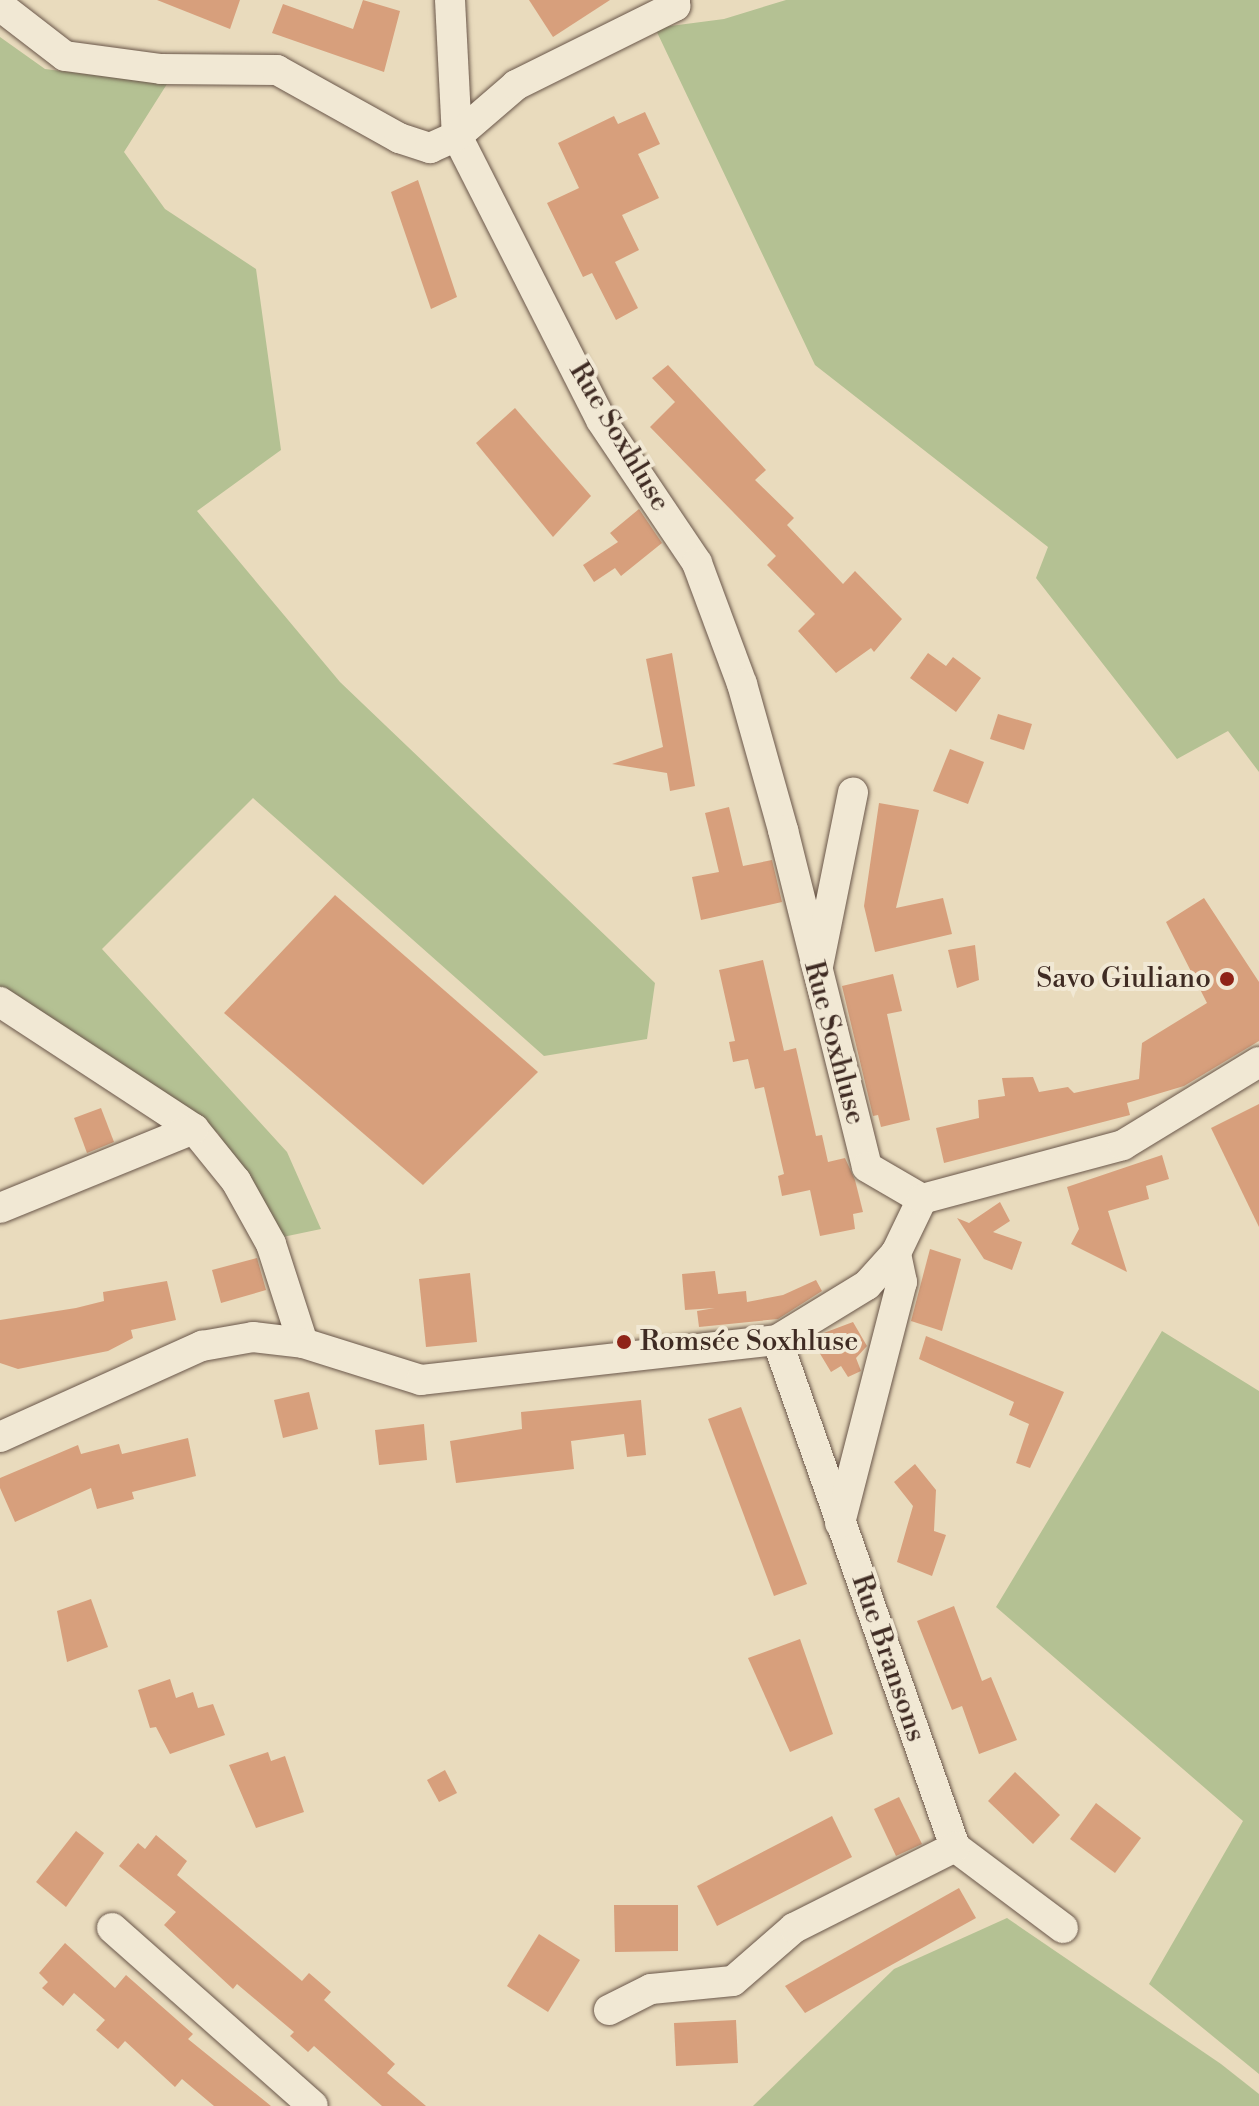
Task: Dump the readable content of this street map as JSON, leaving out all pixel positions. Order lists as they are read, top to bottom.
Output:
{
  "streets": {
    "street": ["Rue Soxhluse", "Rue Bransons"]
  },
  "places": ["Savo Giuliano", "Romsée Soxhluse"]
}
